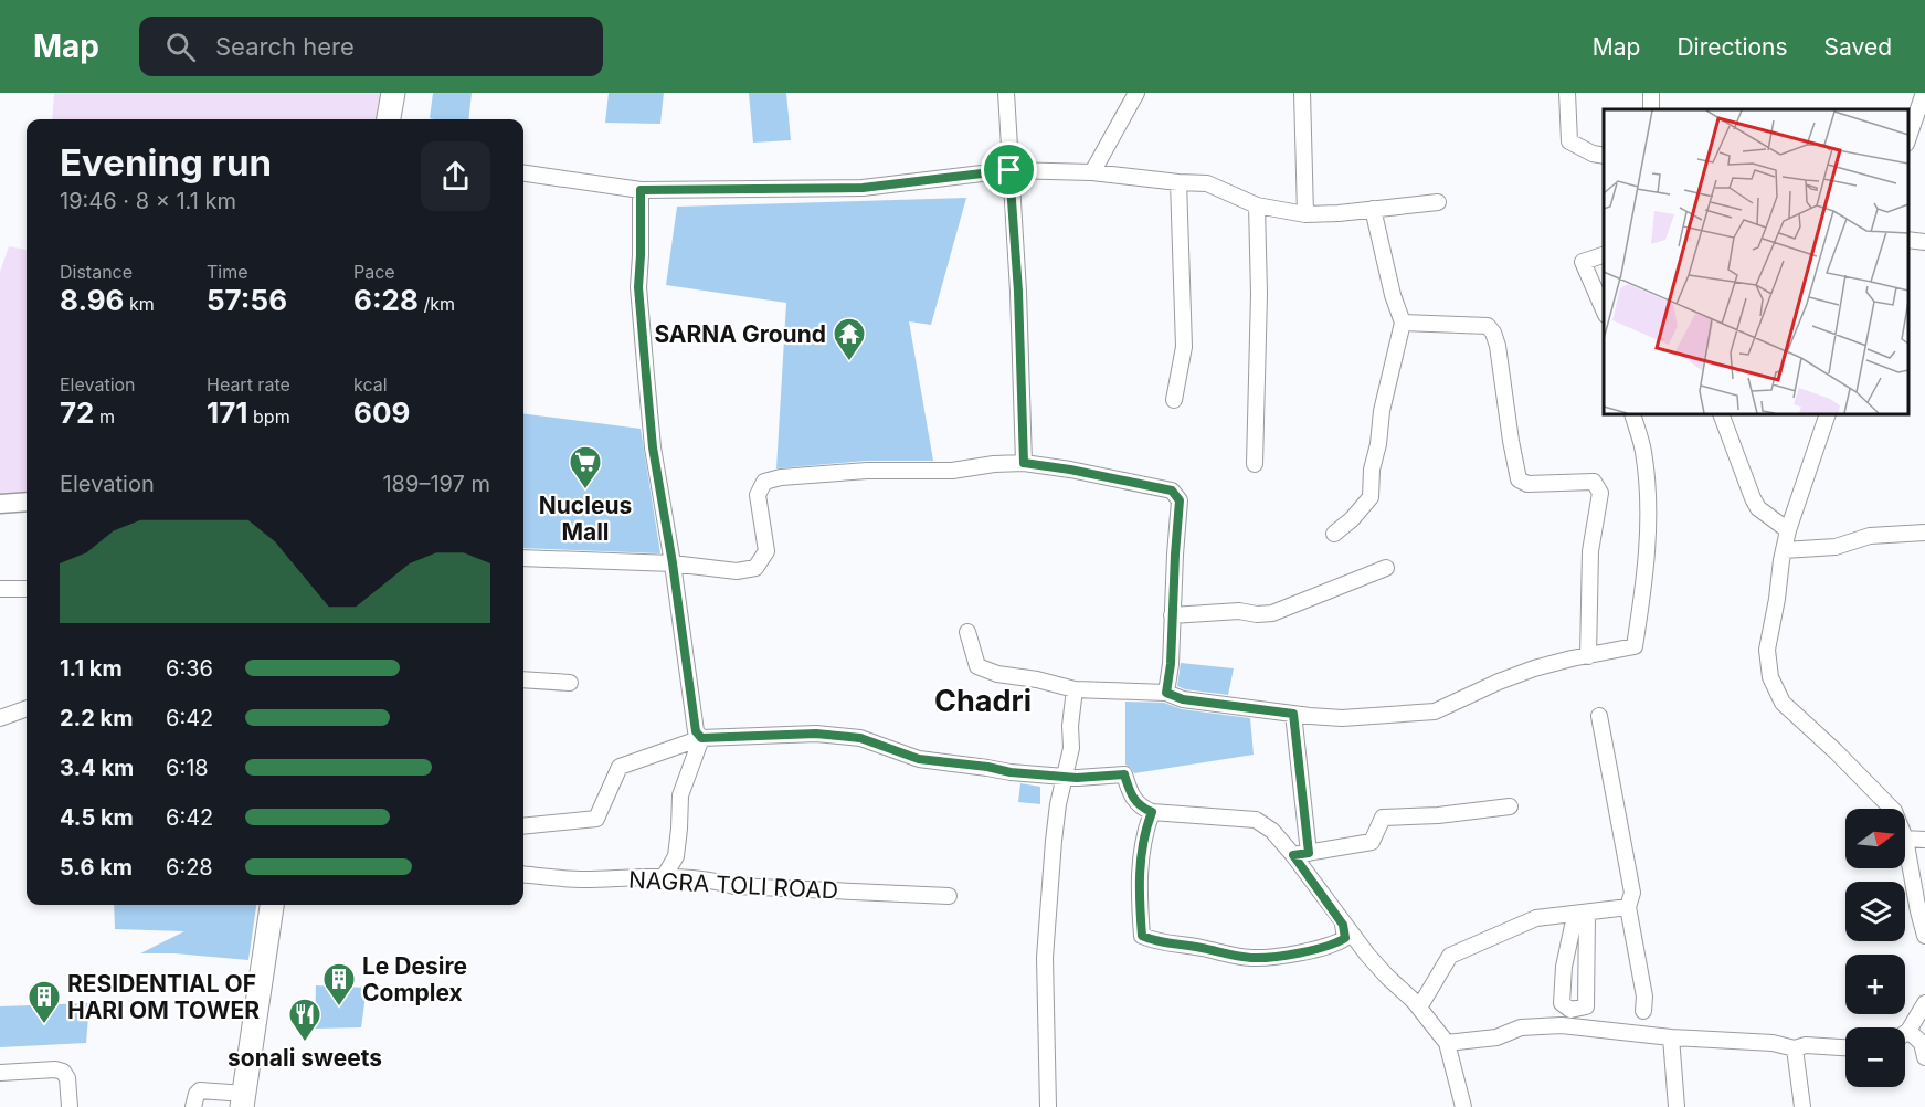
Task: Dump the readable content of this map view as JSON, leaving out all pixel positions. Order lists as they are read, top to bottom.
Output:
{
  "streets": {
    "street": ["NAGRA TOLI ROAD"]
  },
  "districts": ["Chadri"],
  "places": {
    "temple": ["SARNA Ground"],
    "supermarket": ["Nucleus Mall"],
    "building": ["Le Desire Complex", "RESIDENTIAL OF HARI OM TOWER"],
    "restaurant": ["sonali sweets"]
  },
  "north": "right",
  "page": {
    "header": "Map",
    "search": "Search here",
    "nav": ["Map", "Directions", "Saved"],
    "heading": ["Evening run", "19:46 · 8 × 1.1 km"],
    "stats": [
      ["Distance", "8.96 km"],
      ["Time", "57:56"],
      ["Pace", "6:28 /km"],
      ["Elevation", "72 m"],
      ["Heart rate", "171 bpm"],
      ["kcal", "609"]
    ],
    "chart": ["Elevation", "189–197 m"],
    "list": [
      {
        "name": "1.1 km",
        "note": "6:36"
      },
      {
        "name": "2.2 km",
        "note": "6:42"
      },
      {
        "name": "3.4 km",
        "note": "6:18"
      },
      {
        "name": "4.5 km",
        "note": "6:42"
      },
      {
        "name": "5.6 km",
        "note": "6:28"
      }
    ],
    "map_buttons": ["+", "−"]
  }
}
